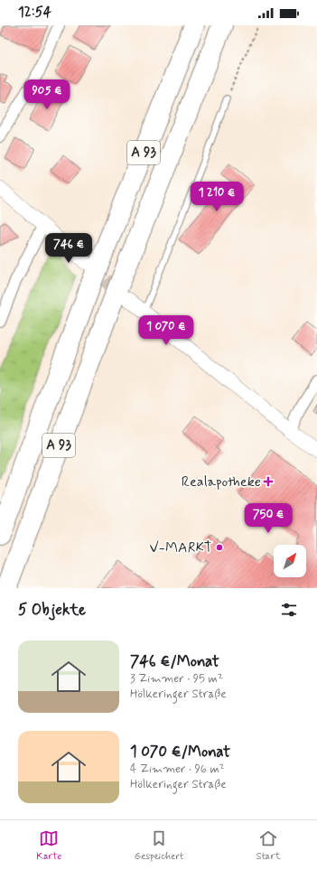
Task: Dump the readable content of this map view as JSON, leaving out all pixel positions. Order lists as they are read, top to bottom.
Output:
{
  "streets": {
    "highway": ["A 93"]
  },
  "places": {
    "health": ["Realapotheke"],
    "other": ["V-MARKT"]
  },
  "north": "top right",
  "page": {
    "status": "12:54",
    "price": [
      "905 €",
      "1 210 €",
      "746 €",
      "1 070 €",
      "750 €"
    ],
    "heading": "5 Objekte",
    "list": [
      {
        "name": "746 €/Monat",
        "note": "3 Zimmer · 95 m² · Hölkeringer Straße"
      },
      {
        "name": "1 070 €/Monat",
        "note": "4 Zimmer · 96 m² · Hölkeringer Straße"
      }
    ],
    "tabs": ["Karte", "Gespeichert", "Start"]
  }
}
